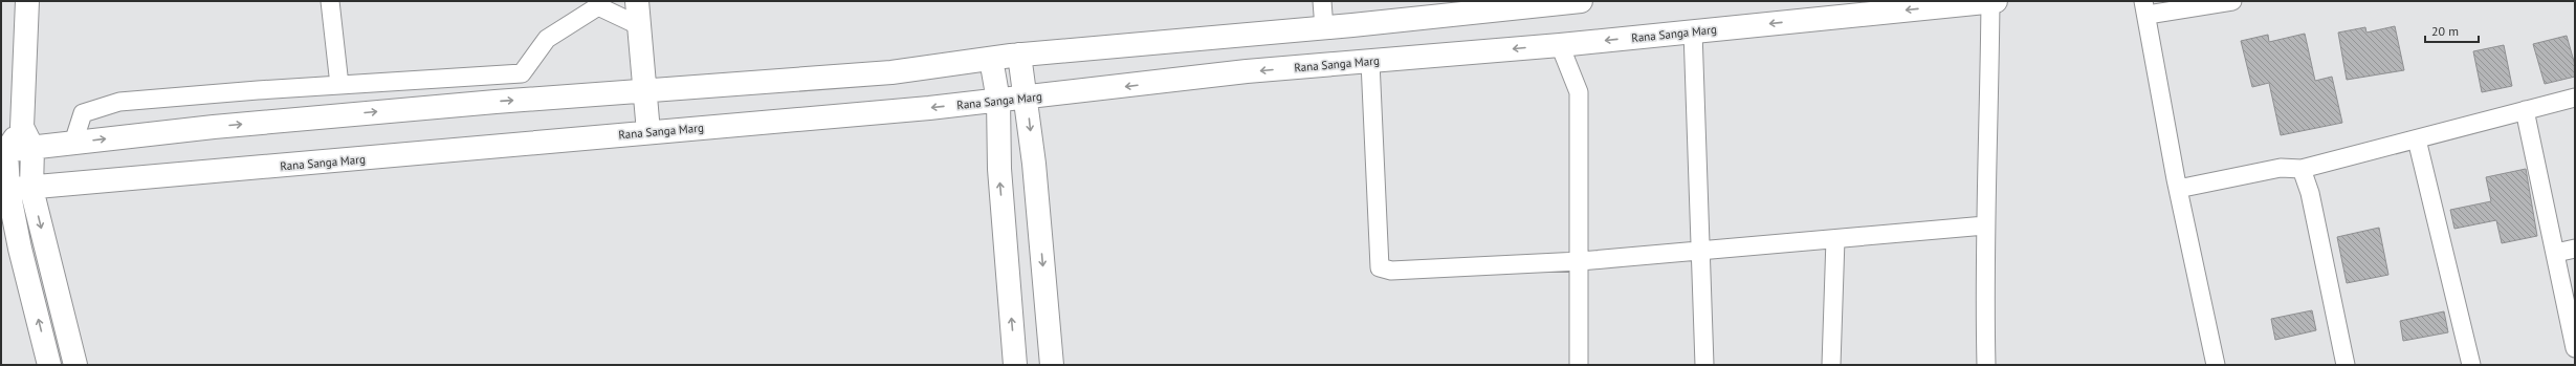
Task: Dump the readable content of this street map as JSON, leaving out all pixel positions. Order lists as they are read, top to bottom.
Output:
{
  "streets": {
    "main road": ["Rana Sanga Marg"]
  },
  "scale_bar": "20 m"
}
